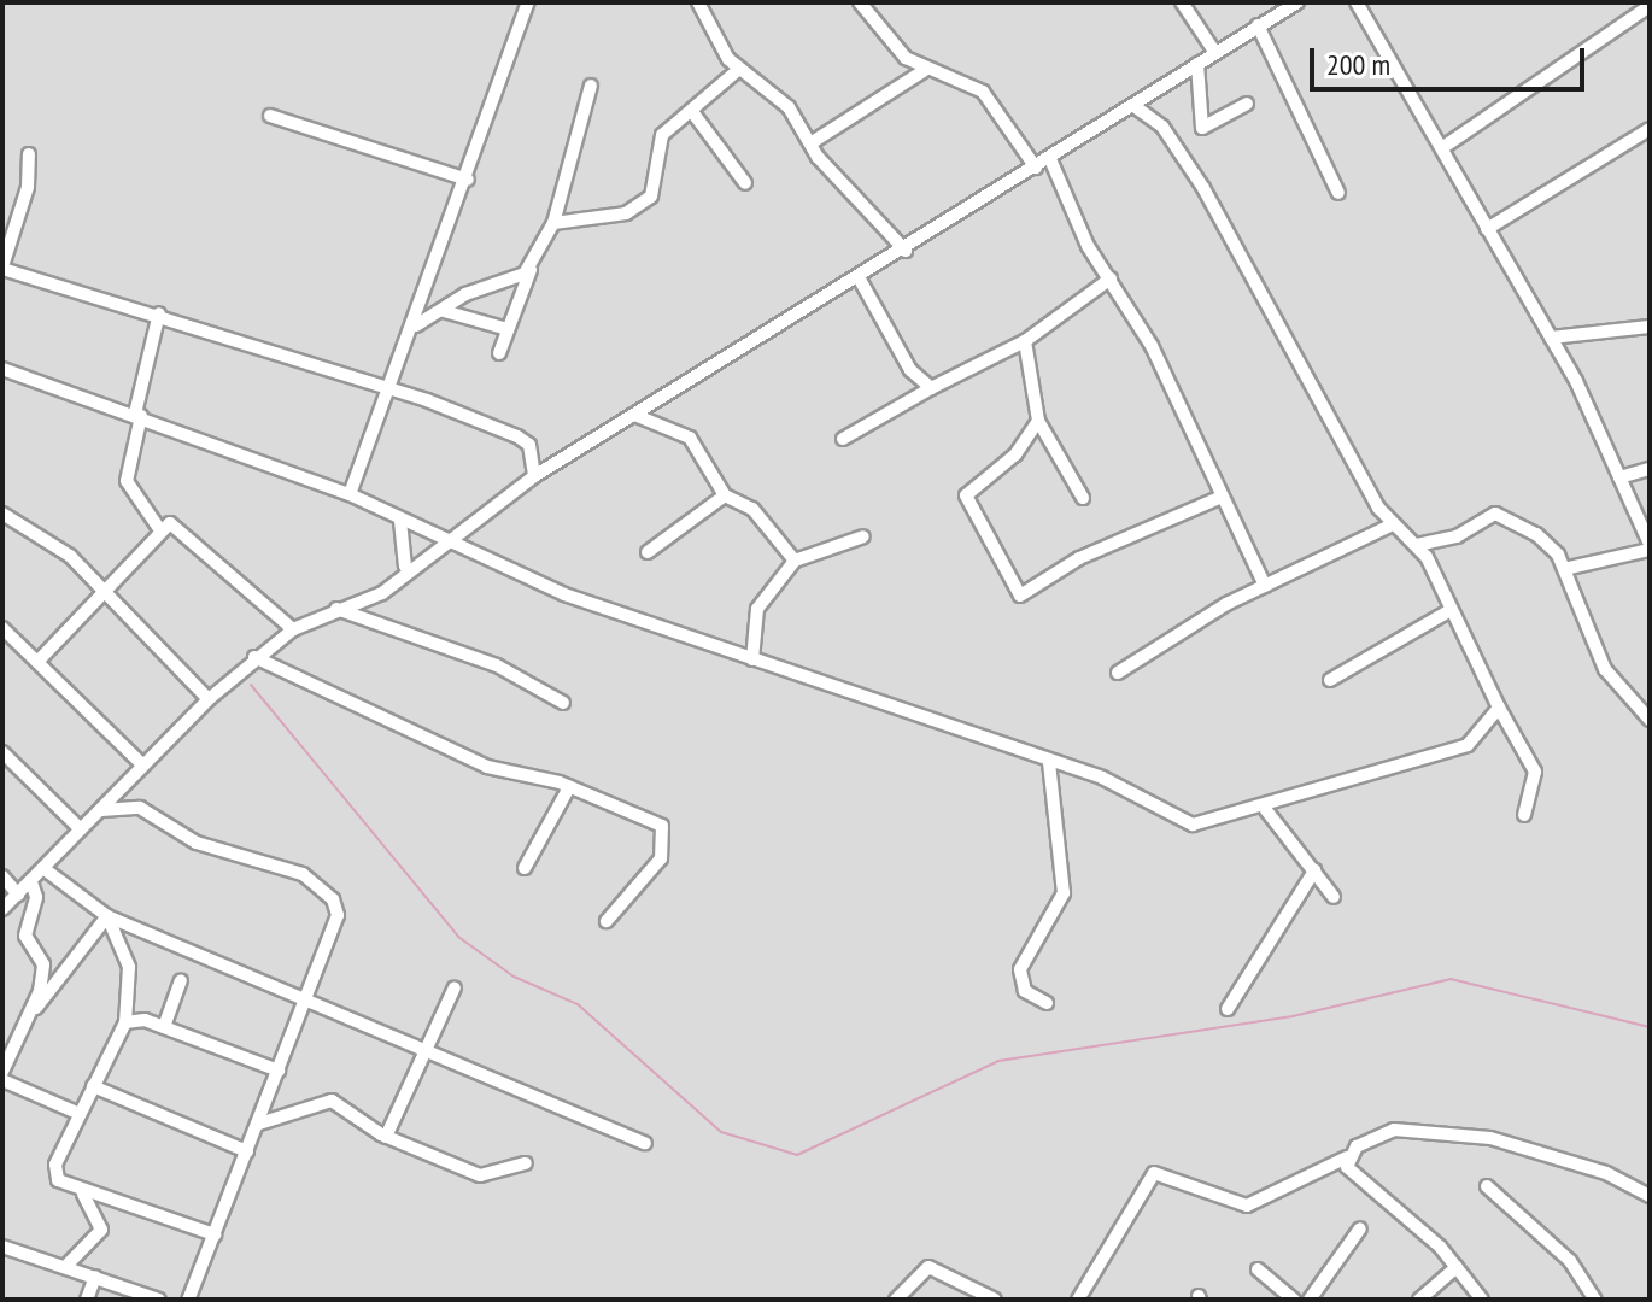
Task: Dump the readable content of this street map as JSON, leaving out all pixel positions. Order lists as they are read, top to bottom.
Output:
{
  "scale_bar": "200 m"
}
